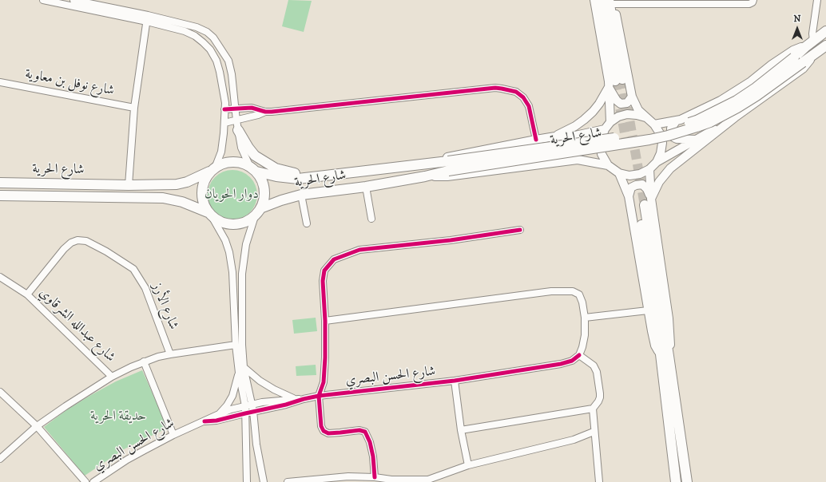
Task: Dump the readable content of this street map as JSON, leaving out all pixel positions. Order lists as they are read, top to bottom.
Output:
{
  "streets": {
    "highway": ["شارع الحرية"],
    "street": [
      "شارع نوفل بن معاوية",
      "شارع الأرز",
      "شارع عبدالله الشرقاوي",
      "شارع الحسن البصري"
    ]
  },
  "crossings": [
    ["شارع الأرز", "شارع عبدالله الشرقاوي"]
  ],
  "parks": ["دوار الحويان", "حديقة الحرية"],
  "north": "top"
}
